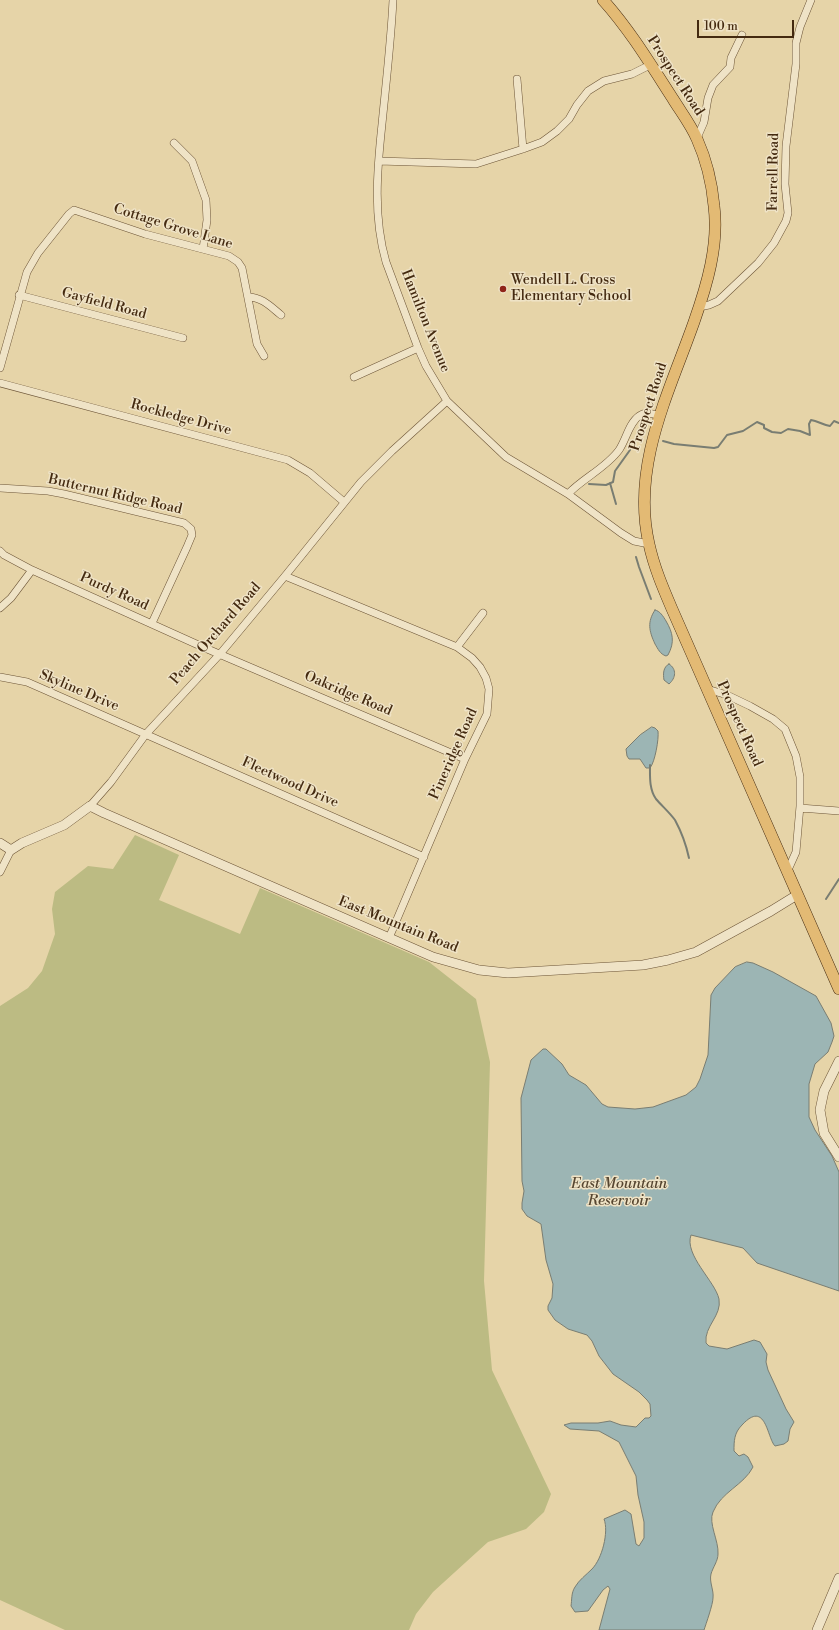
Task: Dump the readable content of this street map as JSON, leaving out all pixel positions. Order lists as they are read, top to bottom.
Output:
{
  "streets": {
    "main road": ["Prospect Road"],
    "street": [
      "Farrell Road",
      "Cottage Grove Lane",
      "Gayfield Road",
      "Hamilton Avenue",
      "Rockledge Drive",
      "Butternut Ridge Road",
      "Purdy Road",
      "Peach Orchard Road",
      "Skyline Drive",
      "Oakridge Road",
      "Pineridge Road",
      "Fleetwood Drive",
      "East Mountain Road"
    ]
  },
  "crossings": [
    ["Prospect Road", "Farrell Road"],
    ["Prospect Road", "Hamilton Avenue"],
    ["Prospect Road", "East Mountain Road"],
    ["Cottage Grove Lane", "Gayfield Road"],
    ["Hamilton Avenue", "Peach Orchard Road"],
    ["Rockledge Drive", "Peach Orchard Road"],
    ["Butternut Ridge Road", "Purdy Road"],
    ["Purdy Road", "Peach Orchard Road"],
    ["Purdy Road", "Oakridge Road"],
    ["Peach Orchard Road", "Skyline Drive"],
    ["Peach Orchard Road", "Oakridge Road"],
    ["Peach Orchard Road", "Pineridge Road"],
    ["Peach Orchard Road", "Fleetwood Drive"],
    ["Peach Orchard Road", "East Mountain Road"],
    ["Skyline Drive", "Fleetwood Drive"],
    ["Oakridge Road", "Pineridge Road"],
    ["Pineridge Road", "Fleetwood Drive"],
    ["Pineridge Road", "East Mountain Road"]
  ],
  "water": ["East Mountain Reservoir"],
  "places": ["Wendell L. Cross Elementary School"],
  "scale_bar": "100 m"
}
